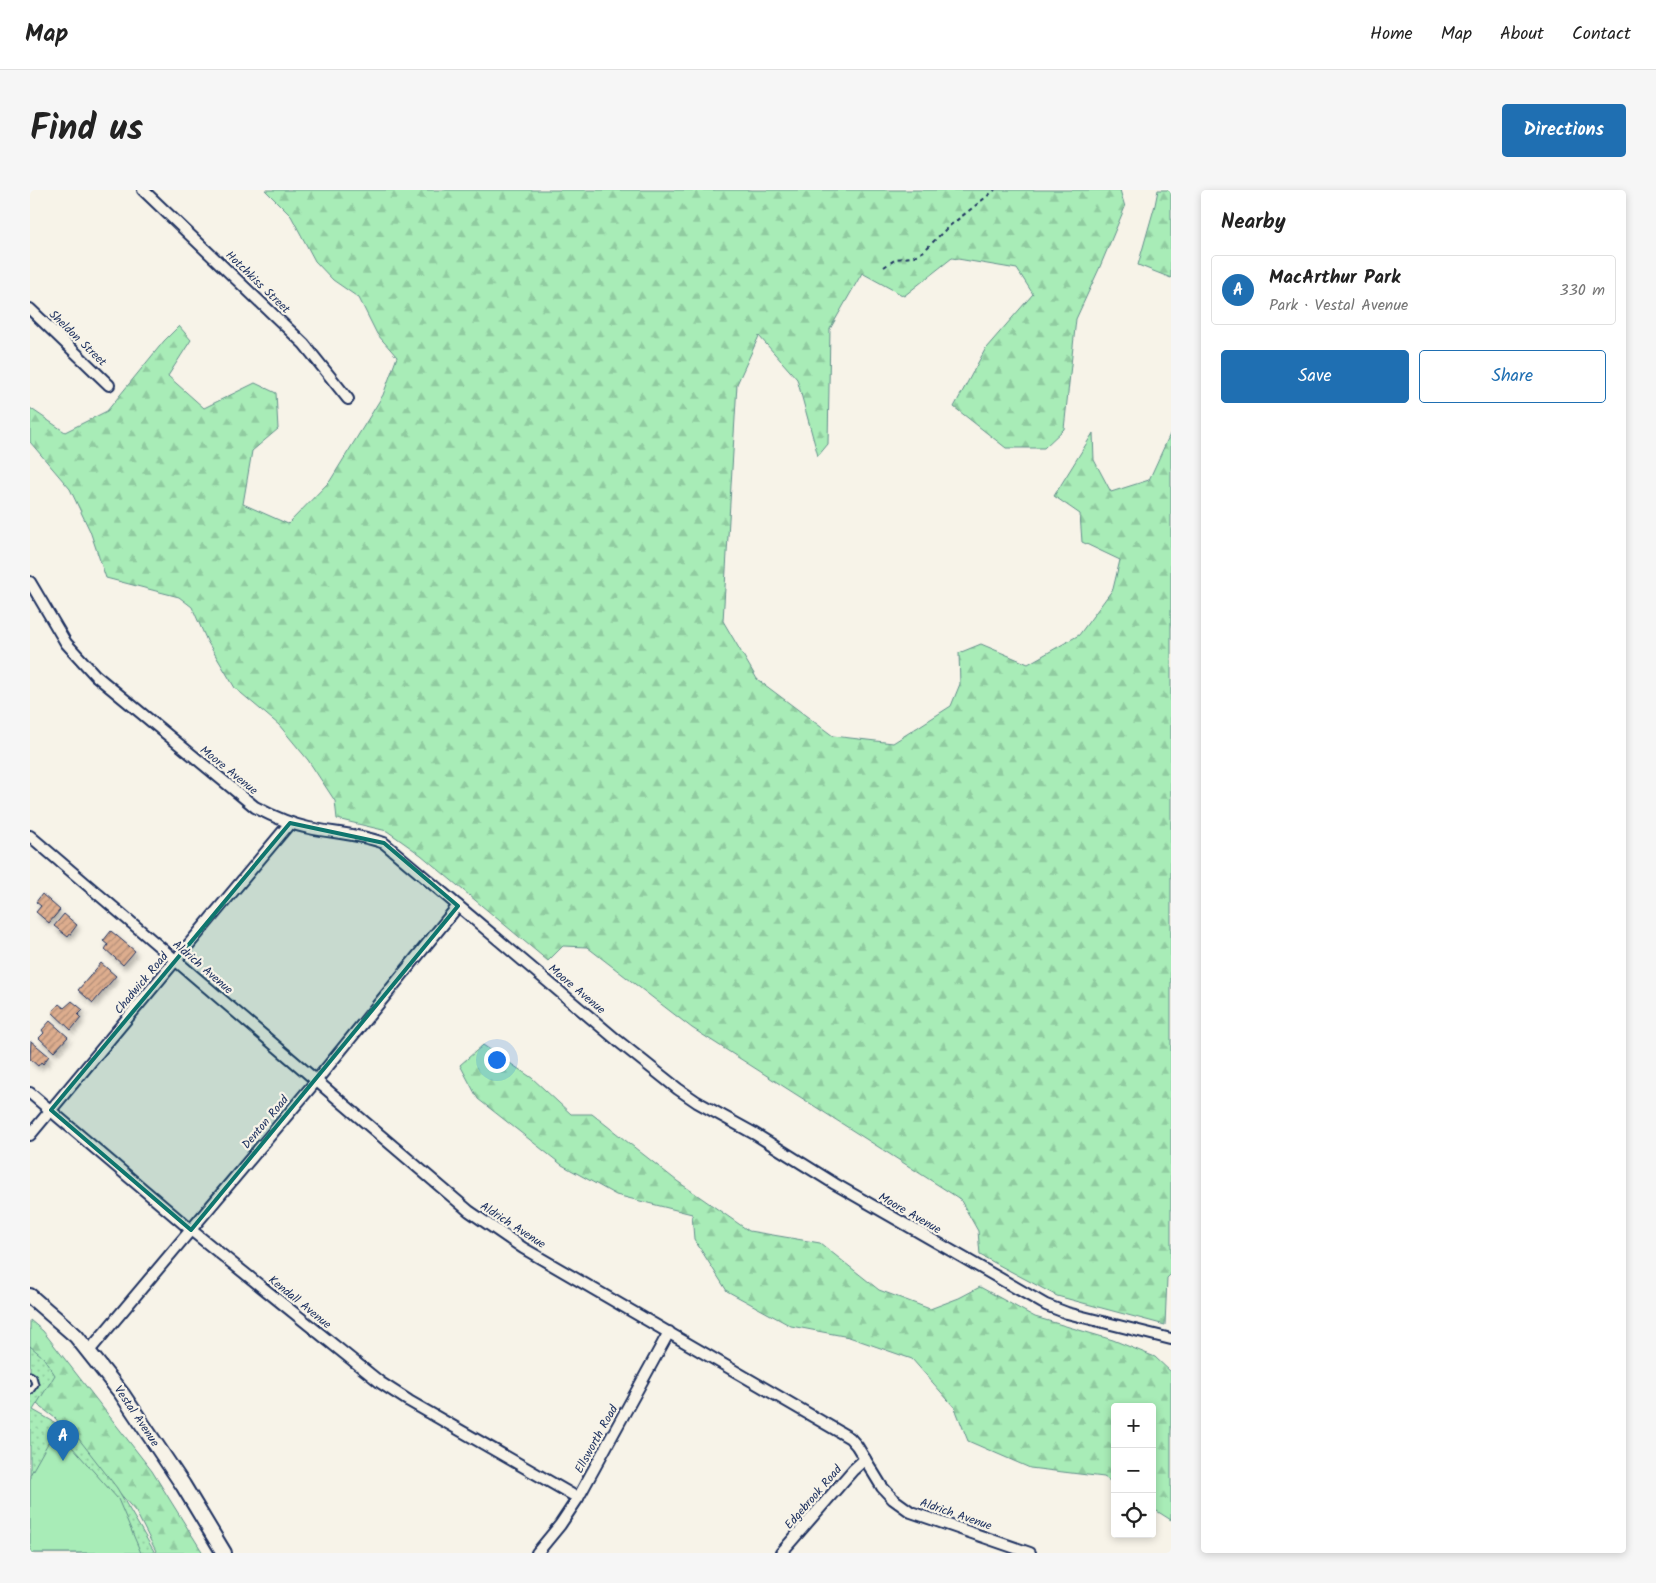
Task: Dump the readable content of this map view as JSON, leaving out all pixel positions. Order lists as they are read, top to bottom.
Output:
{
  "streets": {
    "street": [
      "Hotchkiss Street",
      "Sheldon Street",
      "Moore Avenue",
      "Aldrich Avenue",
      "Chadwick Road",
      "Denton Road",
      "Kendall Avenue",
      "Vestal Avenue",
      "Ellsworth Road",
      "Edgebrook Road"
    ]
  },
  "crossings": [
    ["Moore Avenue", "Chadwick Road"],
    ["Moore Avenue", "Denton Road"],
    ["Aldrich Avenue", "Chadwick Road"],
    ["Aldrich Avenue", "Denton Road"],
    ["Aldrich Avenue", "Ellsworth Road"],
    ["Aldrich Avenue", "Edgebrook Road"],
    ["Chadwick Road", "Kendall Avenue"],
    ["Denton Road", "Kendall Avenue"],
    ["Denton Road", "Vestal Avenue"],
    ["Kendall Avenue", "Ellsworth Road"]
  ],
  "page": {
    "header": "Map",
    "nav": [
      "Home",
      "Map",
      "About",
      "Contact"
    ],
    "title": "Find us",
    "buttons": [
      "Directions",
      ["Save", "Share"]
    ],
    "heading": "Nearby",
    "list": [
      {
        "mark": "A",
        "name": "MacArthur Park",
        "note": "Park · Vestal Avenue",
        "value": "330 m"
      }
    ],
    "map_buttons": ["+", "−"],
    "pins": "A"
  }
}
